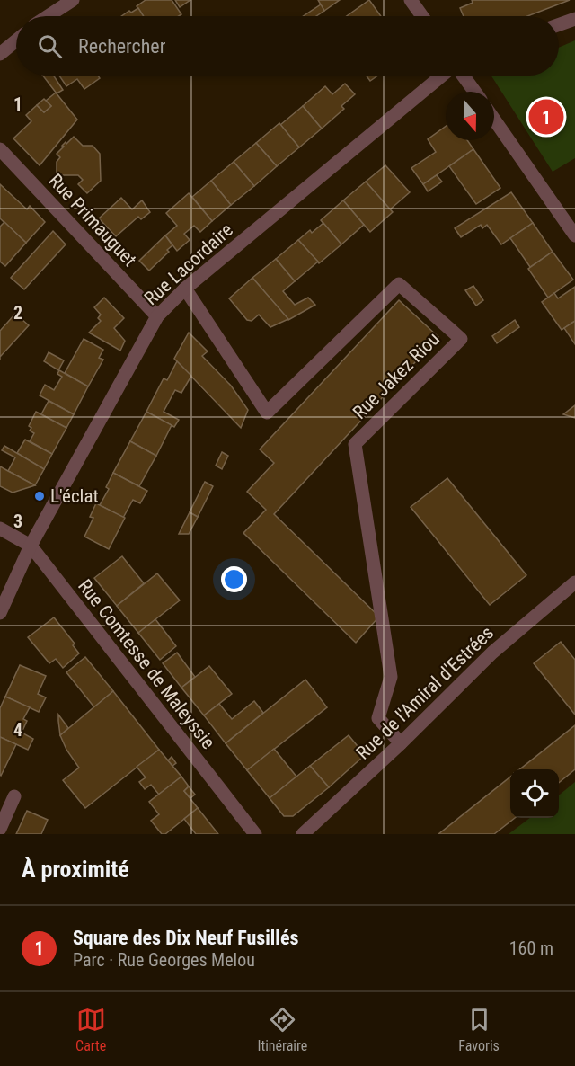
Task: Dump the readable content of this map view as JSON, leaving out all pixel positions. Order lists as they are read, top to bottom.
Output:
{
  "streets": {
    "street": [
      "Rue Primauguet",
      "Rue Lacordaire",
      "Rue Jakez Riou",
      "Rue Comtesse de Maleyssie",
      "Rue de l'Amiral d'Estrées"
    ]
  },
  "crossings": [
    ["Rue Primauguet", "Rue Lacordaire"],
    ["Rue Lacordaire", "Rue Jakez Riou"],
    ["Rue Lacordaire", "Rue Comtesse de Maleyssie"],
    ["Rue Jakez Riou", "Rue de l'Amiral d'Estrées"]
  ],
  "places": ["L'éclat"],
  "north": "bottom",
  "page": {
    "search": "Rechercher",
    "pins": "1",
    "heading": "À proximité",
    "list": [
      {
        "mark": "1",
        "name": "Square des Dix Neuf Fusillés",
        "note": "Parc · Rue Georges Melou",
        "value": "160 m"
      }
    ],
    "nav": ["Carte", "Itinéraire", "Favoris"]
  },
  "grid": {
    "rows": [
      "1",
      "2",
      "3",
      "4"
    ]
  }
}
